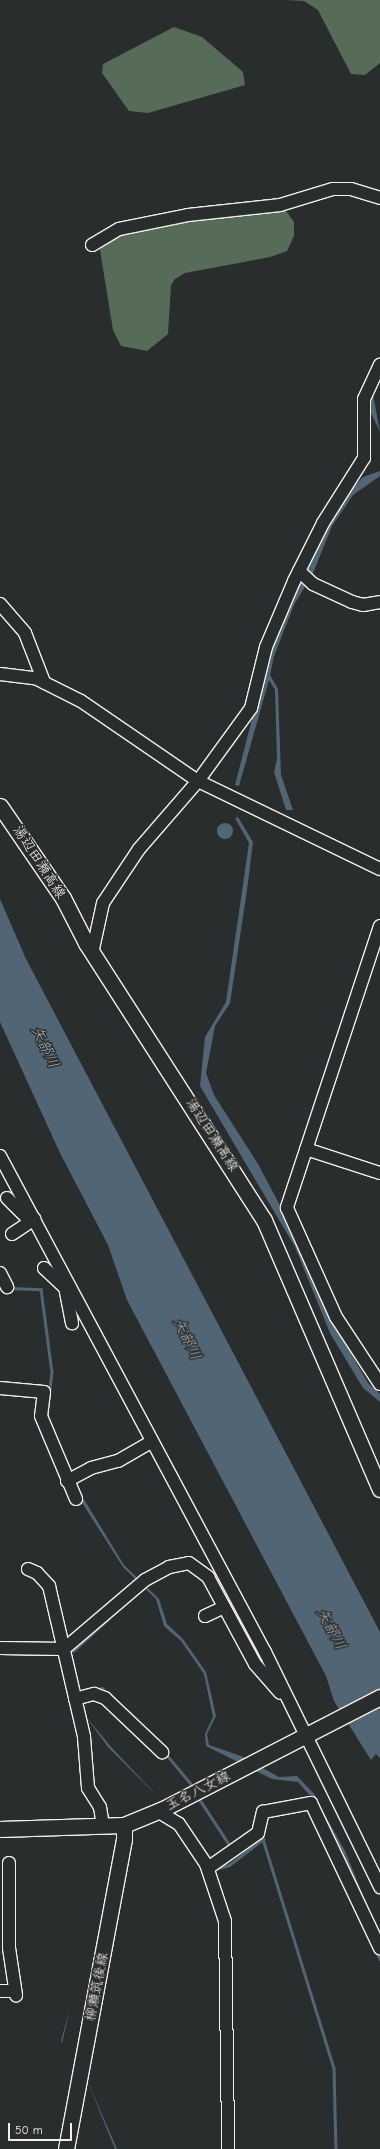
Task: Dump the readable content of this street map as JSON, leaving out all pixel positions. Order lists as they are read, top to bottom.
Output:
{
  "streets": {
    "main road": ["湯辺田瀬高線", "玉名八女線", "柳瀬筑後線"]
  },
  "crossings": [
    ["玉名八女線", "柳瀬筑後線"]
  ],
  "water": ["矢部川"],
  "scale_bar": "50 m"
}
